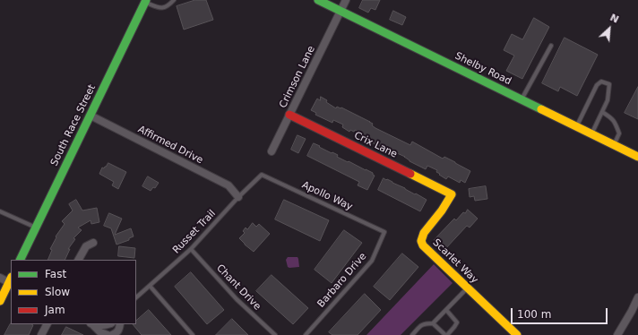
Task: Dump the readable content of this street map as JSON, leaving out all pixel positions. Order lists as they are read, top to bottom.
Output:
{
  "streets": {
    "street": [
      "Shelby Road",
      "Crimson Lane",
      "South Race Street",
      "Affirmed Drive",
      "Crix Lane",
      "Scarlet Way"
    ],
    "lane": [
      "Apollo Way",
      "Russet Trail",
      "Barbaro Drive",
      "Chant Drive"
    ]
  },
  "crossings": [
    ["Shelby Road", "Crimson Lane"],
    ["Crimson Lane", "Crix Lane"],
    ["South Race Street", "Affirmed Drive"],
    ["Affirmed Drive", "Russet Trail"],
    ["Crix Lane", "Scarlet Way"],
    ["Apollo Way", "Russet Trail"],
    ["Apollo Way", "Barbaro Drive"],
    ["Russet Trail", "Chant Drive"]
  ],
  "legend": ["Fast", "Slow", "Jam"],
  "scale_bar": "100 m",
  "north": "top right"
}
